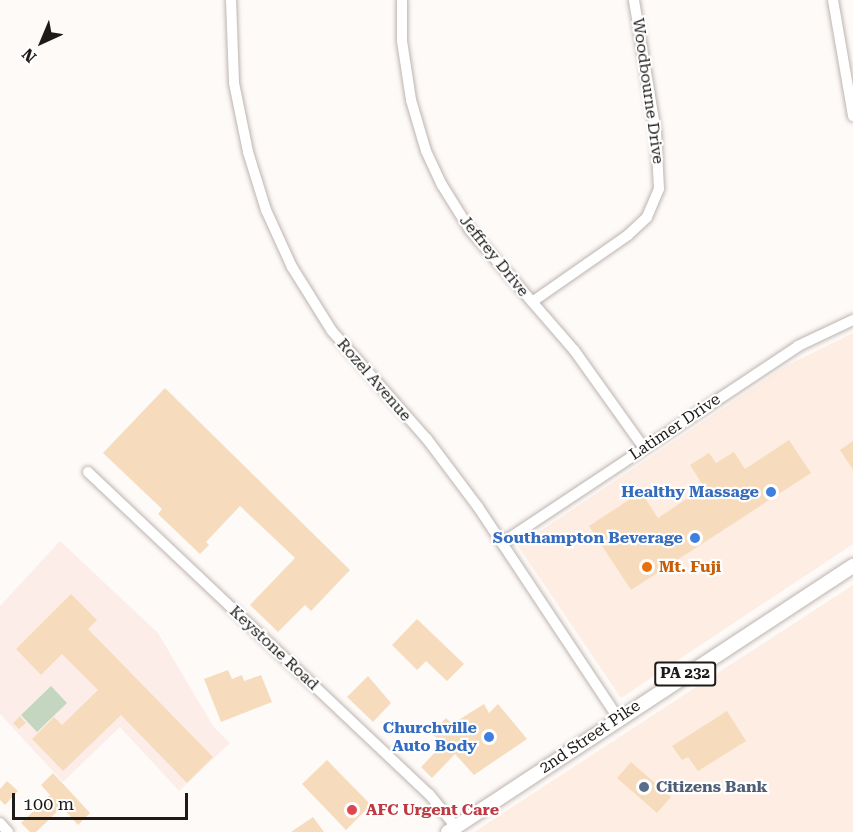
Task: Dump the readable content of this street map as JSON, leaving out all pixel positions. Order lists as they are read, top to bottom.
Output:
{
  "streets": {
    "main road": ["PA 232", "2nd Street Pike"],
    "street": [
      "Woodbourne Drive",
      "Jeffrey Drive",
      "Rozel Avenue",
      "Latimer Drive",
      "Keystone Road"
    ]
  },
  "crossings": [
    ["Woodbourne Drive", "Jeffrey Drive"],
    ["Jeffrey Drive", "Latimer Drive"],
    ["Rozel Avenue", "Latimer Drive"],
    ["Rozel Avenue", "2nd Street Pike"],
    ["Keystone Road", "2nd Street Pike"]
  ],
  "places": [
    "Healthy Massage",
    "Southampton Beverage",
    "Mt. Fuji",
    "Churchville Auto Body",
    "Citizens Bank",
    "AFC Urgent Care"
  ],
  "scale_bar": "100 m",
  "north": "bottom left"
}
